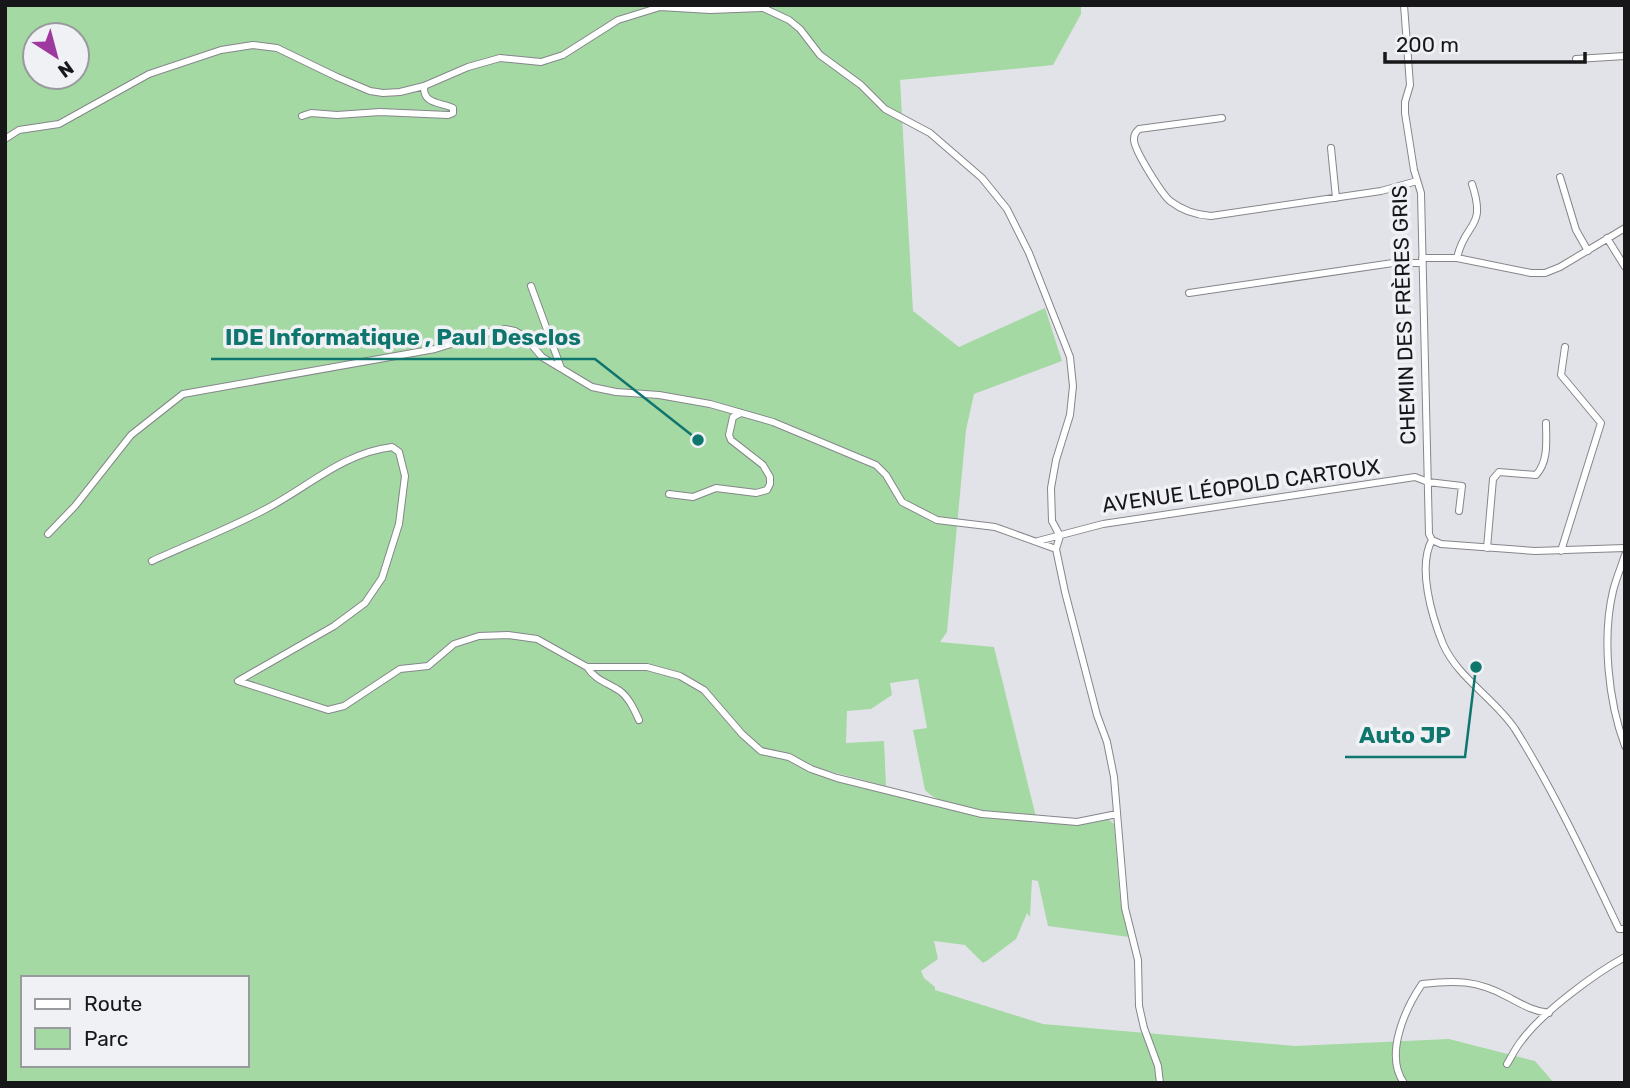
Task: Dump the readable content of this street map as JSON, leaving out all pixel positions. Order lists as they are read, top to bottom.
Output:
{
  "streets": {
    "street": ["CHEMIN DES FRÈRES GRIS", "AVENUE LÉOPOLD CARTOUX"]
  },
  "crossings": [
    ["CHEMIN DES FRÈRES GRIS", "AVENUE LÉOPOLD CARTOUX"]
  ],
  "places": ["IDE Informatique , Paul Desclos", "Auto JP"],
  "legend": ["Route", "Parc"],
  "scale_bar": "200 m",
  "north": "bottom right"
}
